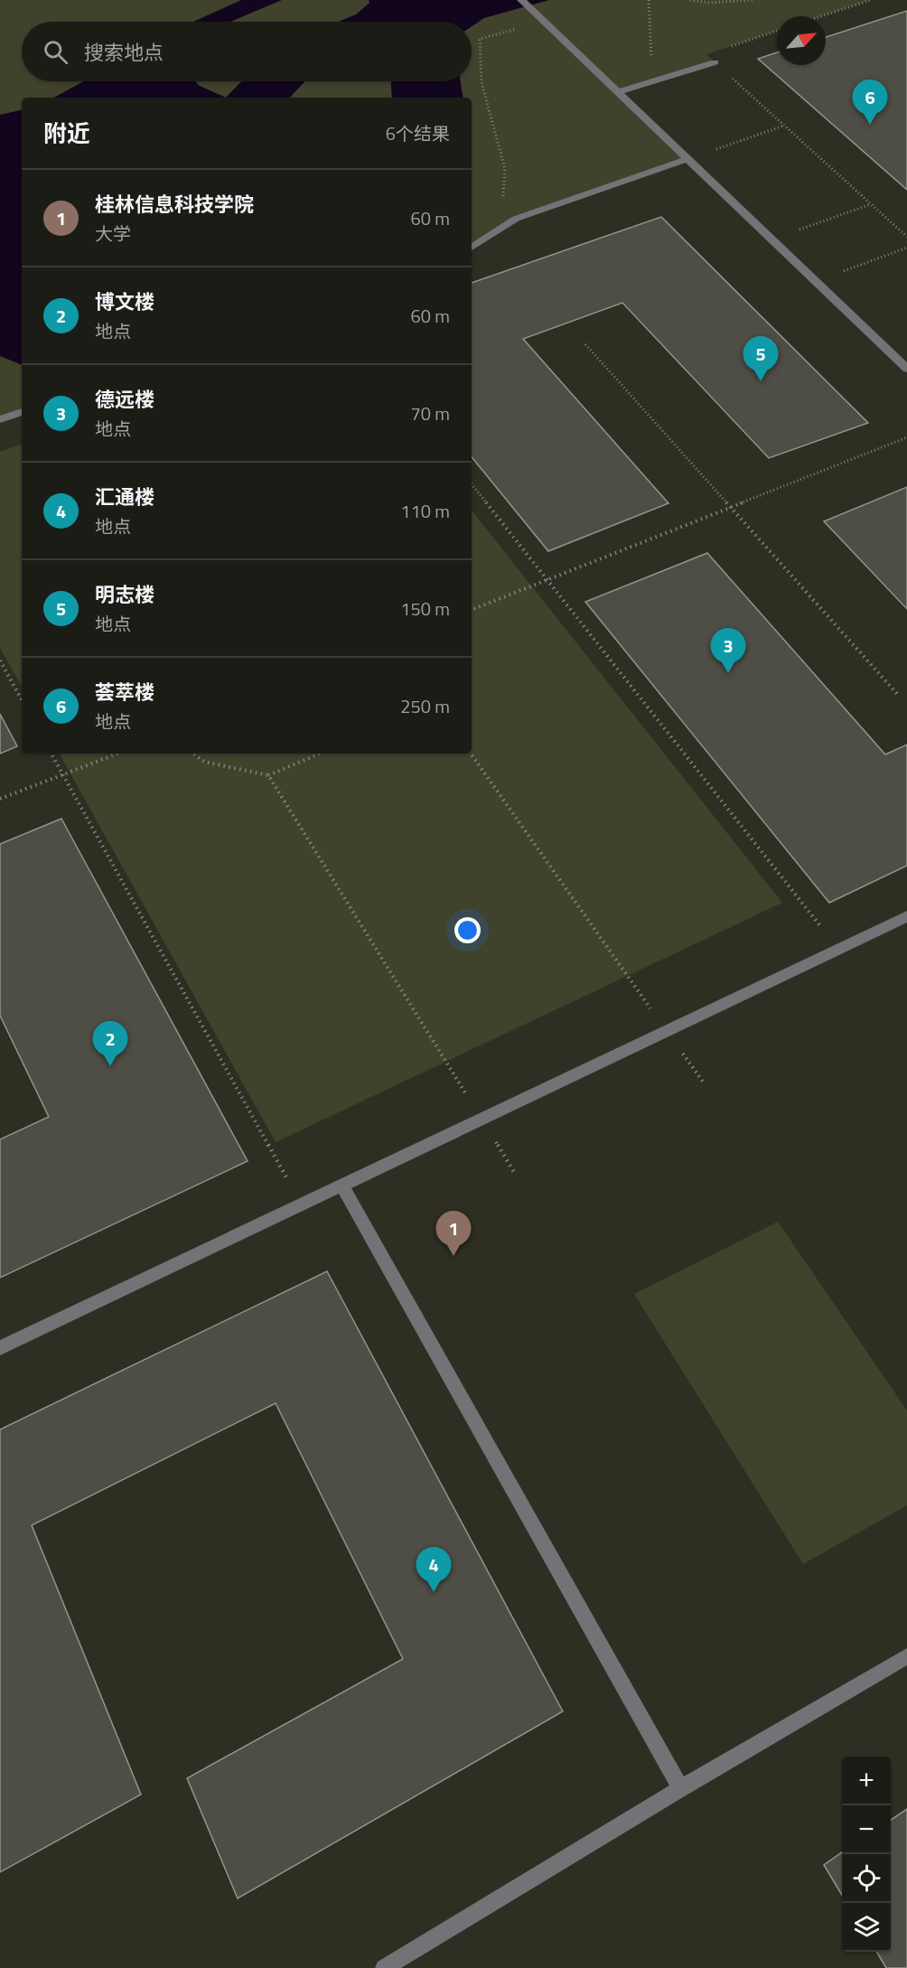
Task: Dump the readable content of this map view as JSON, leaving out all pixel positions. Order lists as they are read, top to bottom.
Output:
{
  "north": "top right",
  "page": {
    "search": "搜索地点",
    "pins": [
      "6",
      "5",
      "3",
      "2",
      "1",
      "4"
    ],
    "heading": ["附近", "6个结果"],
    "list": [
      {
        "mark": "1",
        "name": "桂林信息科技学院",
        "note": "大学",
        "value": "60 m"
      },
      {
        "mark": "2",
        "name": "博文楼",
        "note": "地点",
        "value": "60 m"
      },
      {
        "mark": "3",
        "name": "德远楼",
        "note": "地点",
        "value": "70 m"
      },
      {
        "mark": "4",
        "name": "汇通楼",
        "note": "地点",
        "value": "110 m"
      },
      {
        "mark": "5",
        "name": "明志楼",
        "note": "地点",
        "value": "150 m"
      },
      {
        "mark": "6",
        "name": "荟萃楼",
        "note": "地点",
        "value": "250 m"
      }
    ],
    "map_buttons": ["+", "−"]
  }
}
